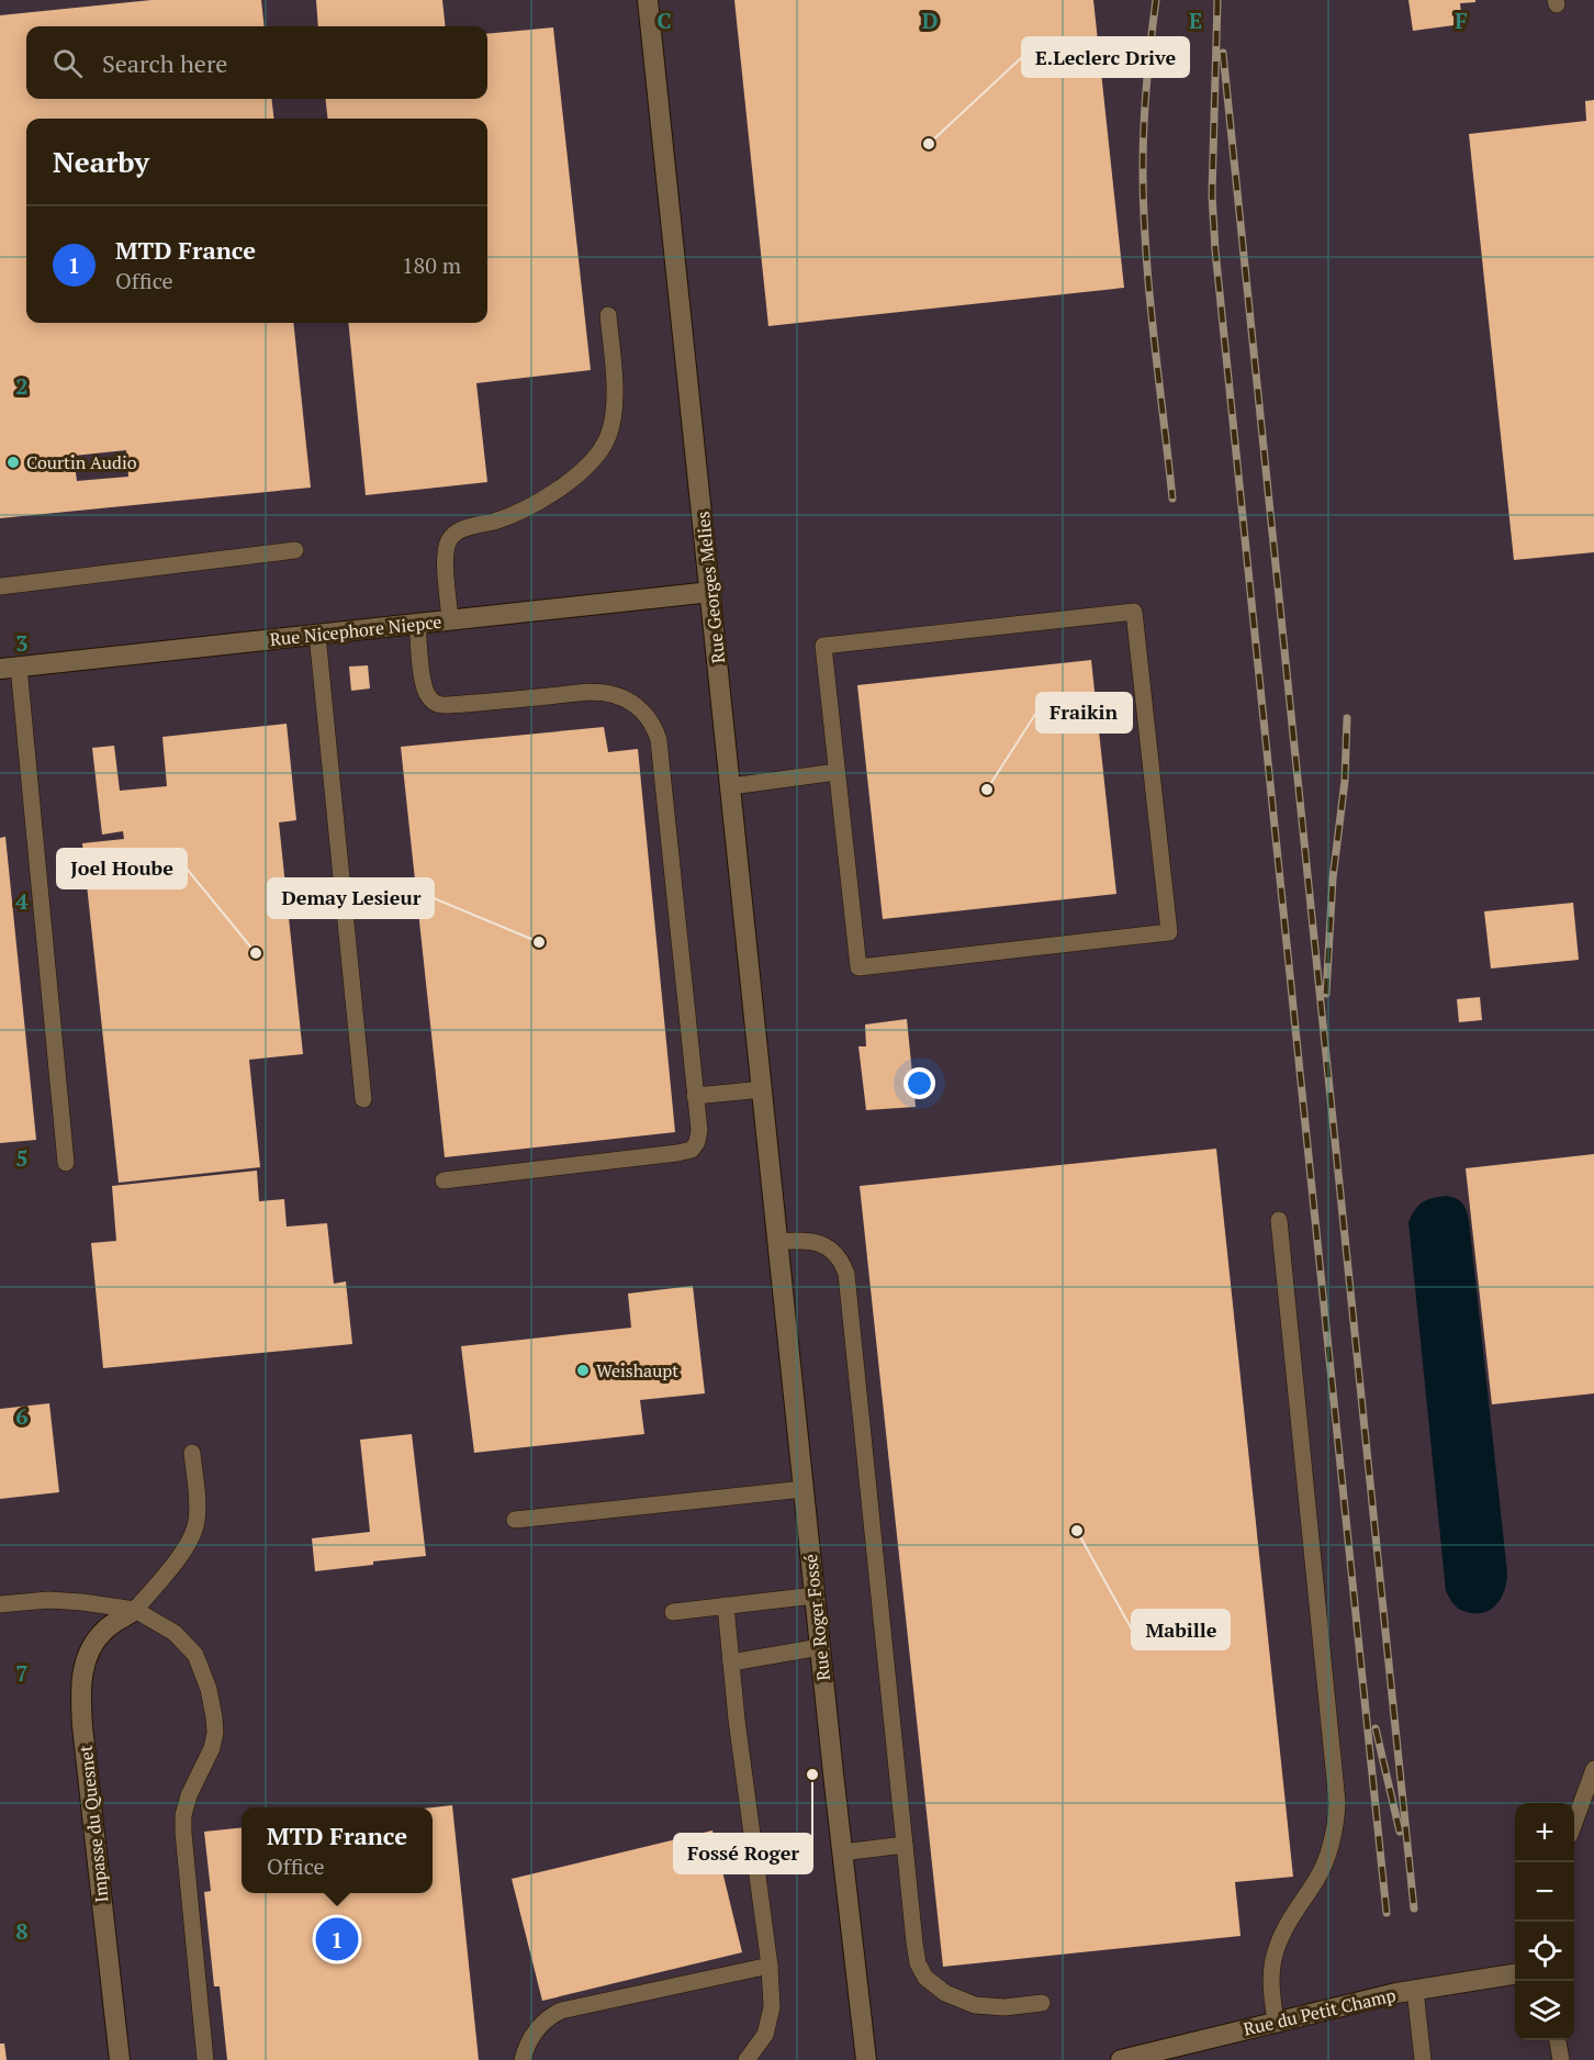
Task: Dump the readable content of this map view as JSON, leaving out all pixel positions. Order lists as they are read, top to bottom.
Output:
{
  "streets": {
    "street": [
      "Rue Georges Melies",
      "Rue Nicephore Niepce",
      "Rue Roger Fossé",
      "Impasse du Quesnet",
      "Rue du Petit Champ"
    ]
  },
  "crossings": [
    ["Rue Georges Melies", "Rue Nicephore Niepce"],
    ["Rue Georges Melies", "Rue Roger Fossé"]
  ],
  "places": [
    "E.Leclerc Drive",
    "Courtin Audio",
    "Fraikin",
    "Demay Lesieur",
    "Joel Hoube",
    "Weishaupt",
    "Mabille",
    "Fossé Roger"
  ],
  "page": {
    "search": "Search here",
    "heading": "Nearby",
    "list": [
      {
        "mark": "1",
        "name": "MTD France",
        "note": "Office",
        "value": "180 m"
      }
    ],
    "map_buttons": ["+", "−"],
    "popup": ["MTD France", "Office"],
    "pins": "1"
  },
  "grid": {
    "columns": [
      "C",
      "D",
      "E",
      "F"
    ],
    "rows": [
      "2",
      "3",
      "4",
      "5",
      "6",
      "7",
      "8"
    ]
  }
}
